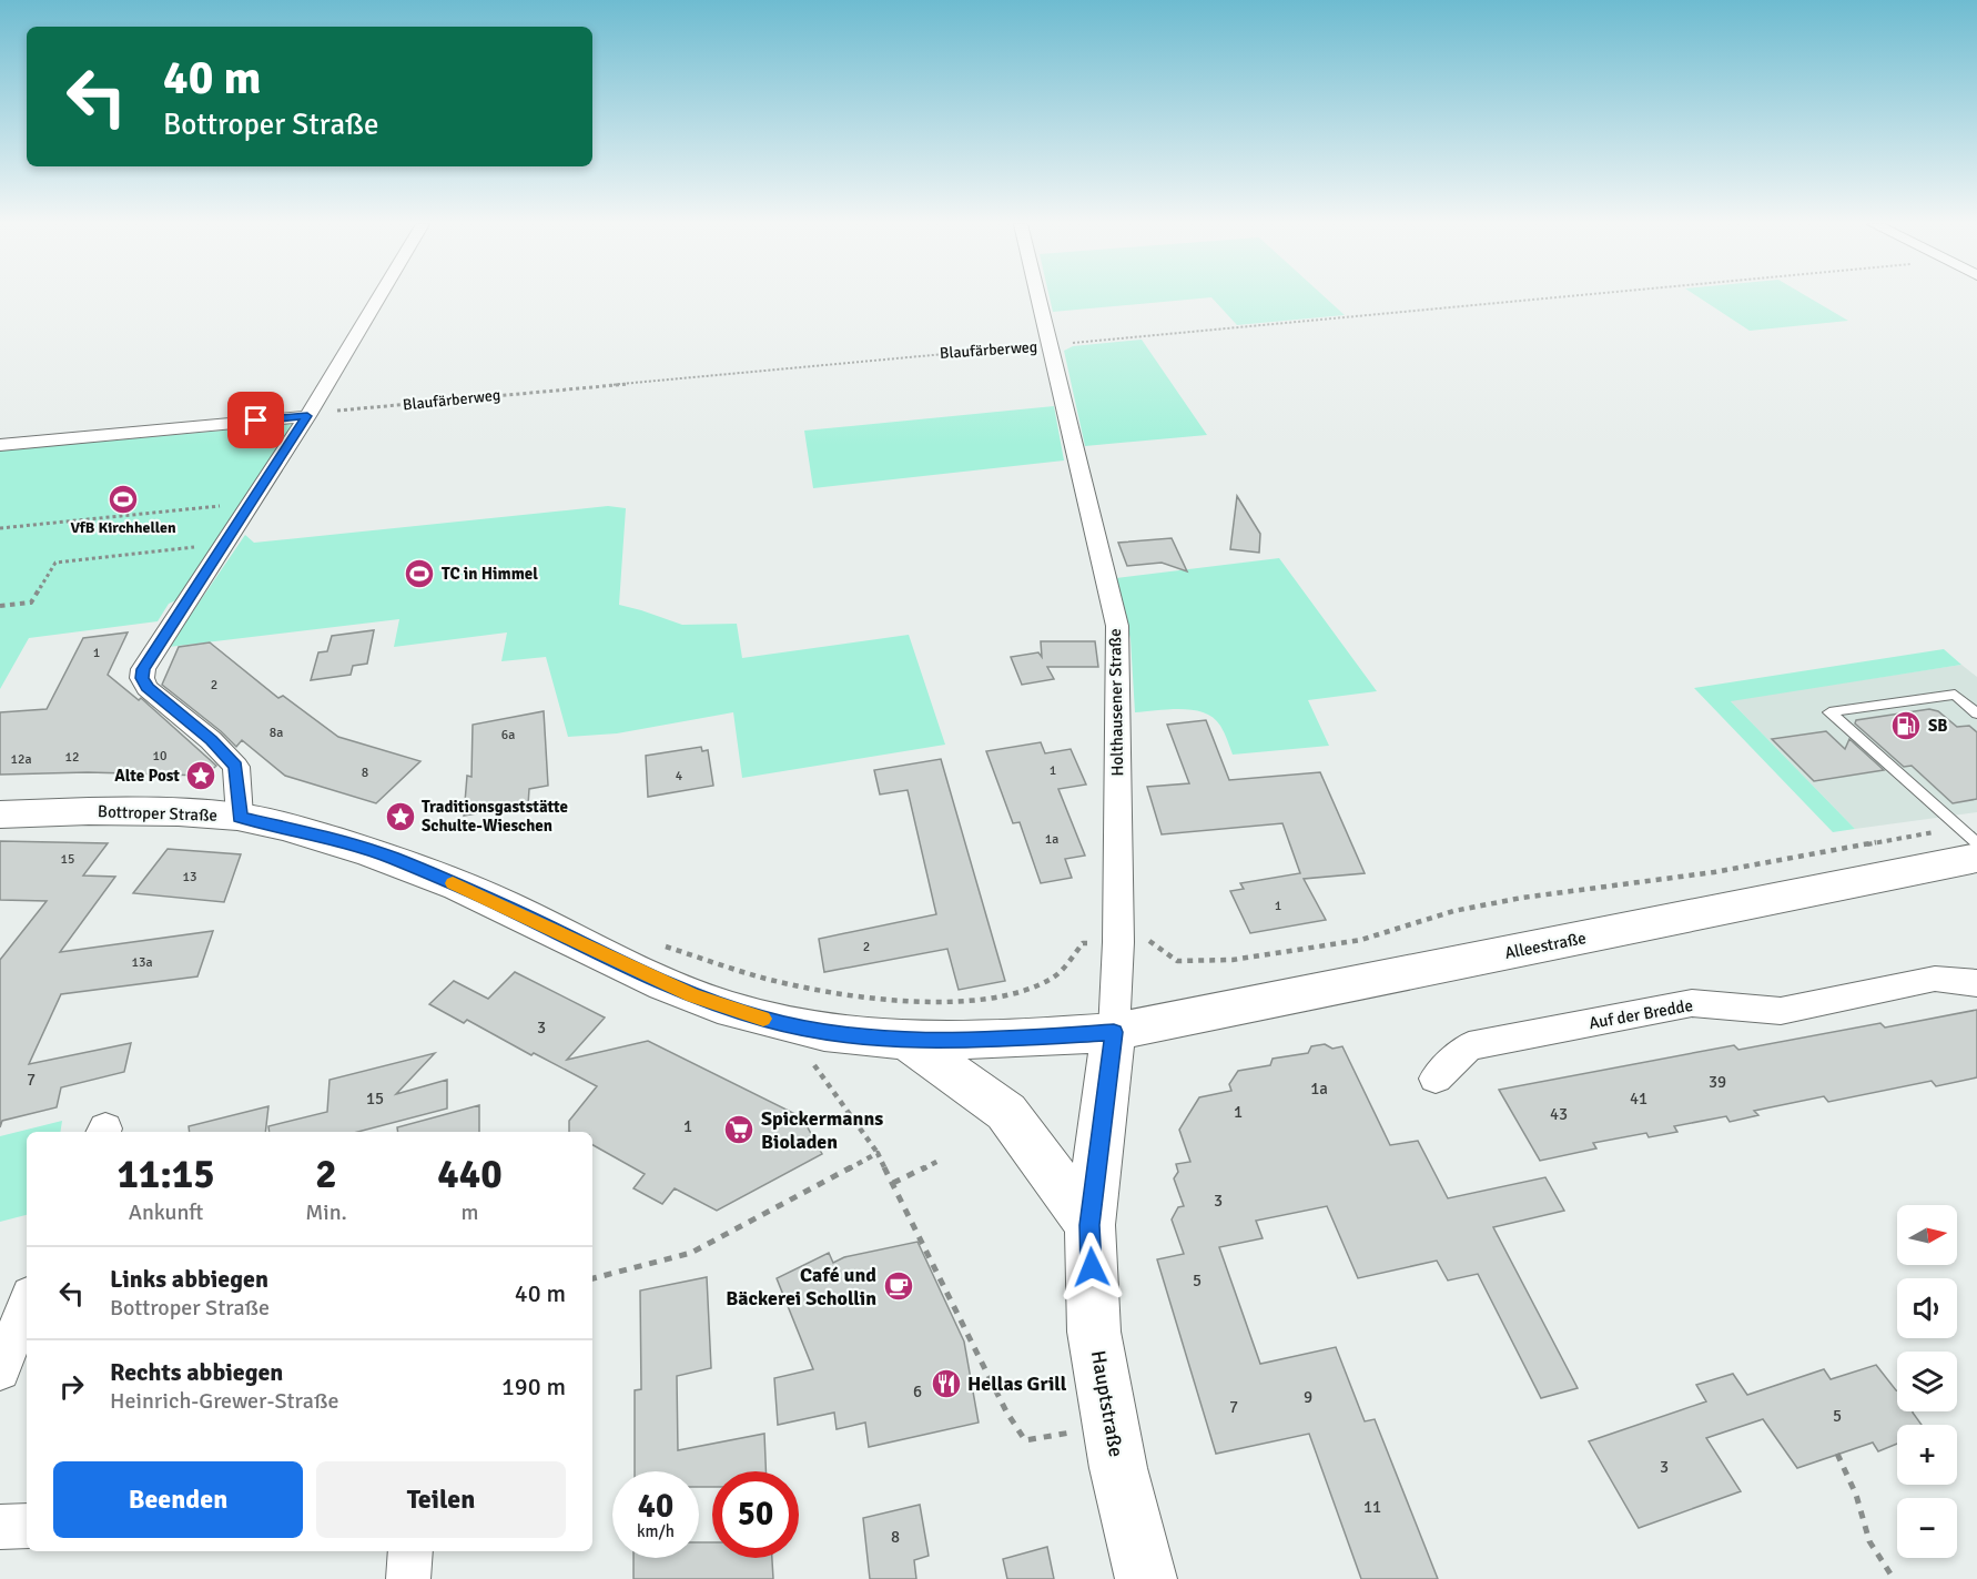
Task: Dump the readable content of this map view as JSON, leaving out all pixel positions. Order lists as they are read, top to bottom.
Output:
{
  "streets": {
    "main road": ["Bottroper Straße", "Alleestraße", "Hauptstraße"],
    "street": ["Holthausener Straße", "Auf der Bredde"],
    "path": ["Blaufärberweg"]
  },
  "crossings": [
    ["Blaufärberweg", "Holthausener Straße"],
    ["Holthausener Straße", "Bottroper Straße"],
    ["Holthausener Straße", "Alleestraße"],
    ["Holthausener Straße", "Hauptstraße"],
    ["Bottroper Straße", "Alleestraße"],
    ["Bottroper Straße", "Hauptstraße"],
    ["Alleestraße", "Hauptstraße"]
  ],
  "places": {
    "sports": ["VfB Kirchhellen", "TC in Himmel"],
    "fuel station": ["SB"],
    "place": ["Alte Post", "Traditionsgaststätte Schulte-Wieschen"],
    "supermarket": ["Spickermanns Bioladen"],
    "cafe": ["Café und Bäckerei Schollin"],
    "restaurant": ["Hellas Grill"]
  },
  "house_numbers": [
    "1",
    "2",
    "8a",
    "6a",
    "10",
    "12",
    "12a",
    "1",
    "8",
    "4",
    "1a",
    "15",
    "13",
    "1",
    "2",
    "13a",
    "3",
    "7",
    "39",
    "1a",
    "15",
    "41",
    "1",
    "43",
    "1",
    "3",
    "5",
    "6",
    "9",
    "7",
    "5",
    "3",
    "11",
    "8"
  ],
  "north": "right",
  "page": {
    "turn": ["40 m", "Bottroper Straße"],
    "eta": [
      "11:15",
      "Ankunft",
      "2",
      "Min.",
      "440",
      "m"
    ],
    "map_buttons": ["+", "−"],
    "list": [
      {
        "name": "Links abbiegen",
        "note": "Bottroper Straße",
        "value": "40 m"
      },
      {
        "name": "Rechts abbiegen",
        "note": "Heinrich-Grewer-Straße",
        "value": "190 m"
      }
    ],
    "buttons": ["Beenden", "Teilen"],
    "speed": "40 km/h",
    "limit": "50"
  }
}
